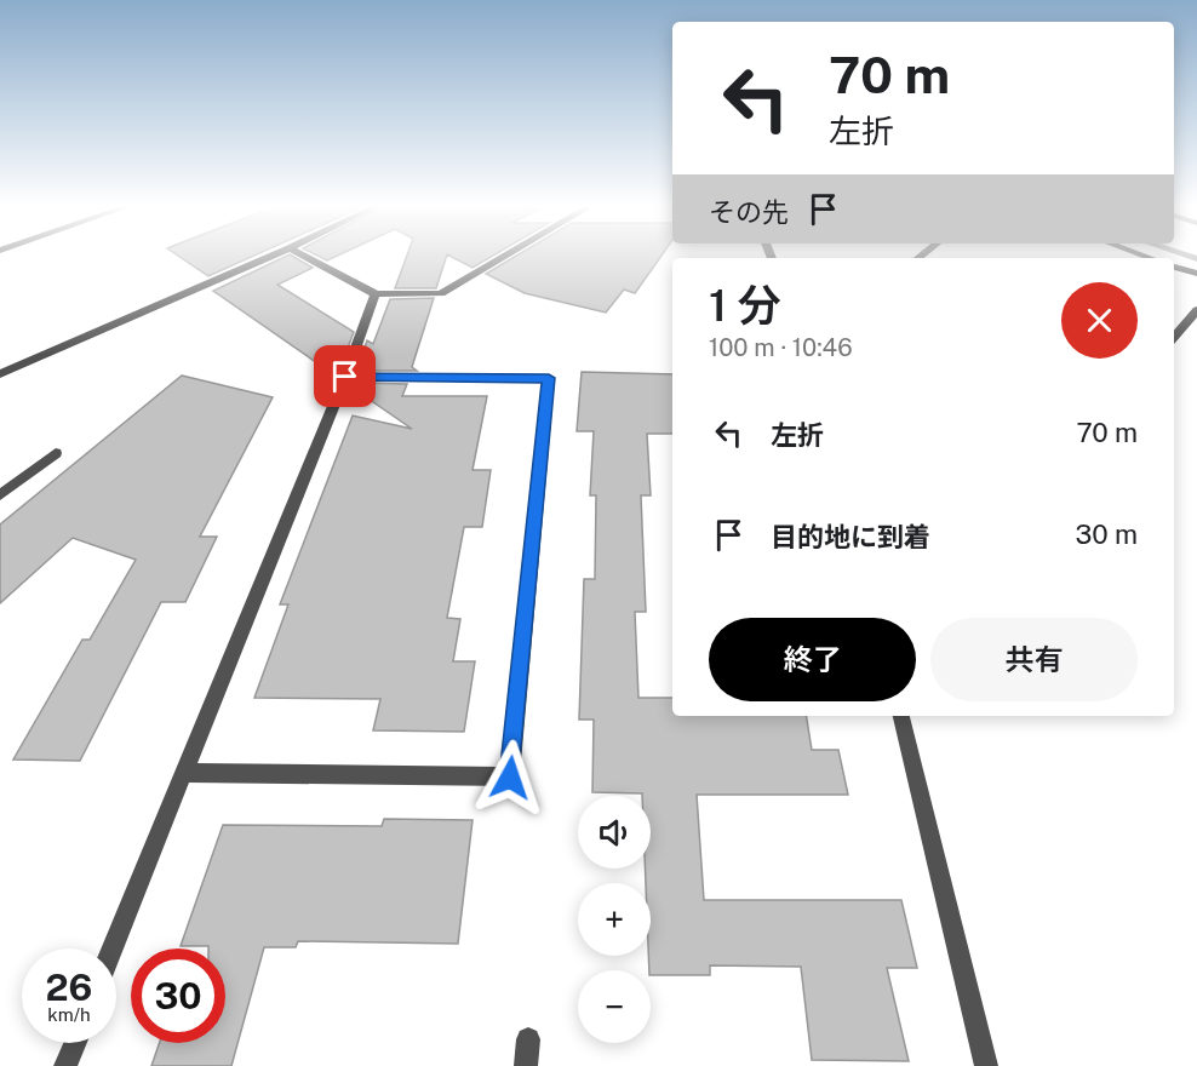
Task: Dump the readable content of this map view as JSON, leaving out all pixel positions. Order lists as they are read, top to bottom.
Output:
{
  "page": {
    "turn": ["70 m", "左折"],
    "then": "その先",
    "heading": ["1 分", "100 m · 10:46"],
    "list": [
      {
        "name": "左折",
        "value": "70 m"
      },
      {
        "name": "目的地に到着",
        "value": "30 m"
      }
    ],
    "buttons": ["終了", "共有"],
    "map_buttons": ["+", "−"],
    "speed": "26 km/h",
    "limit": "30"
  }
}
